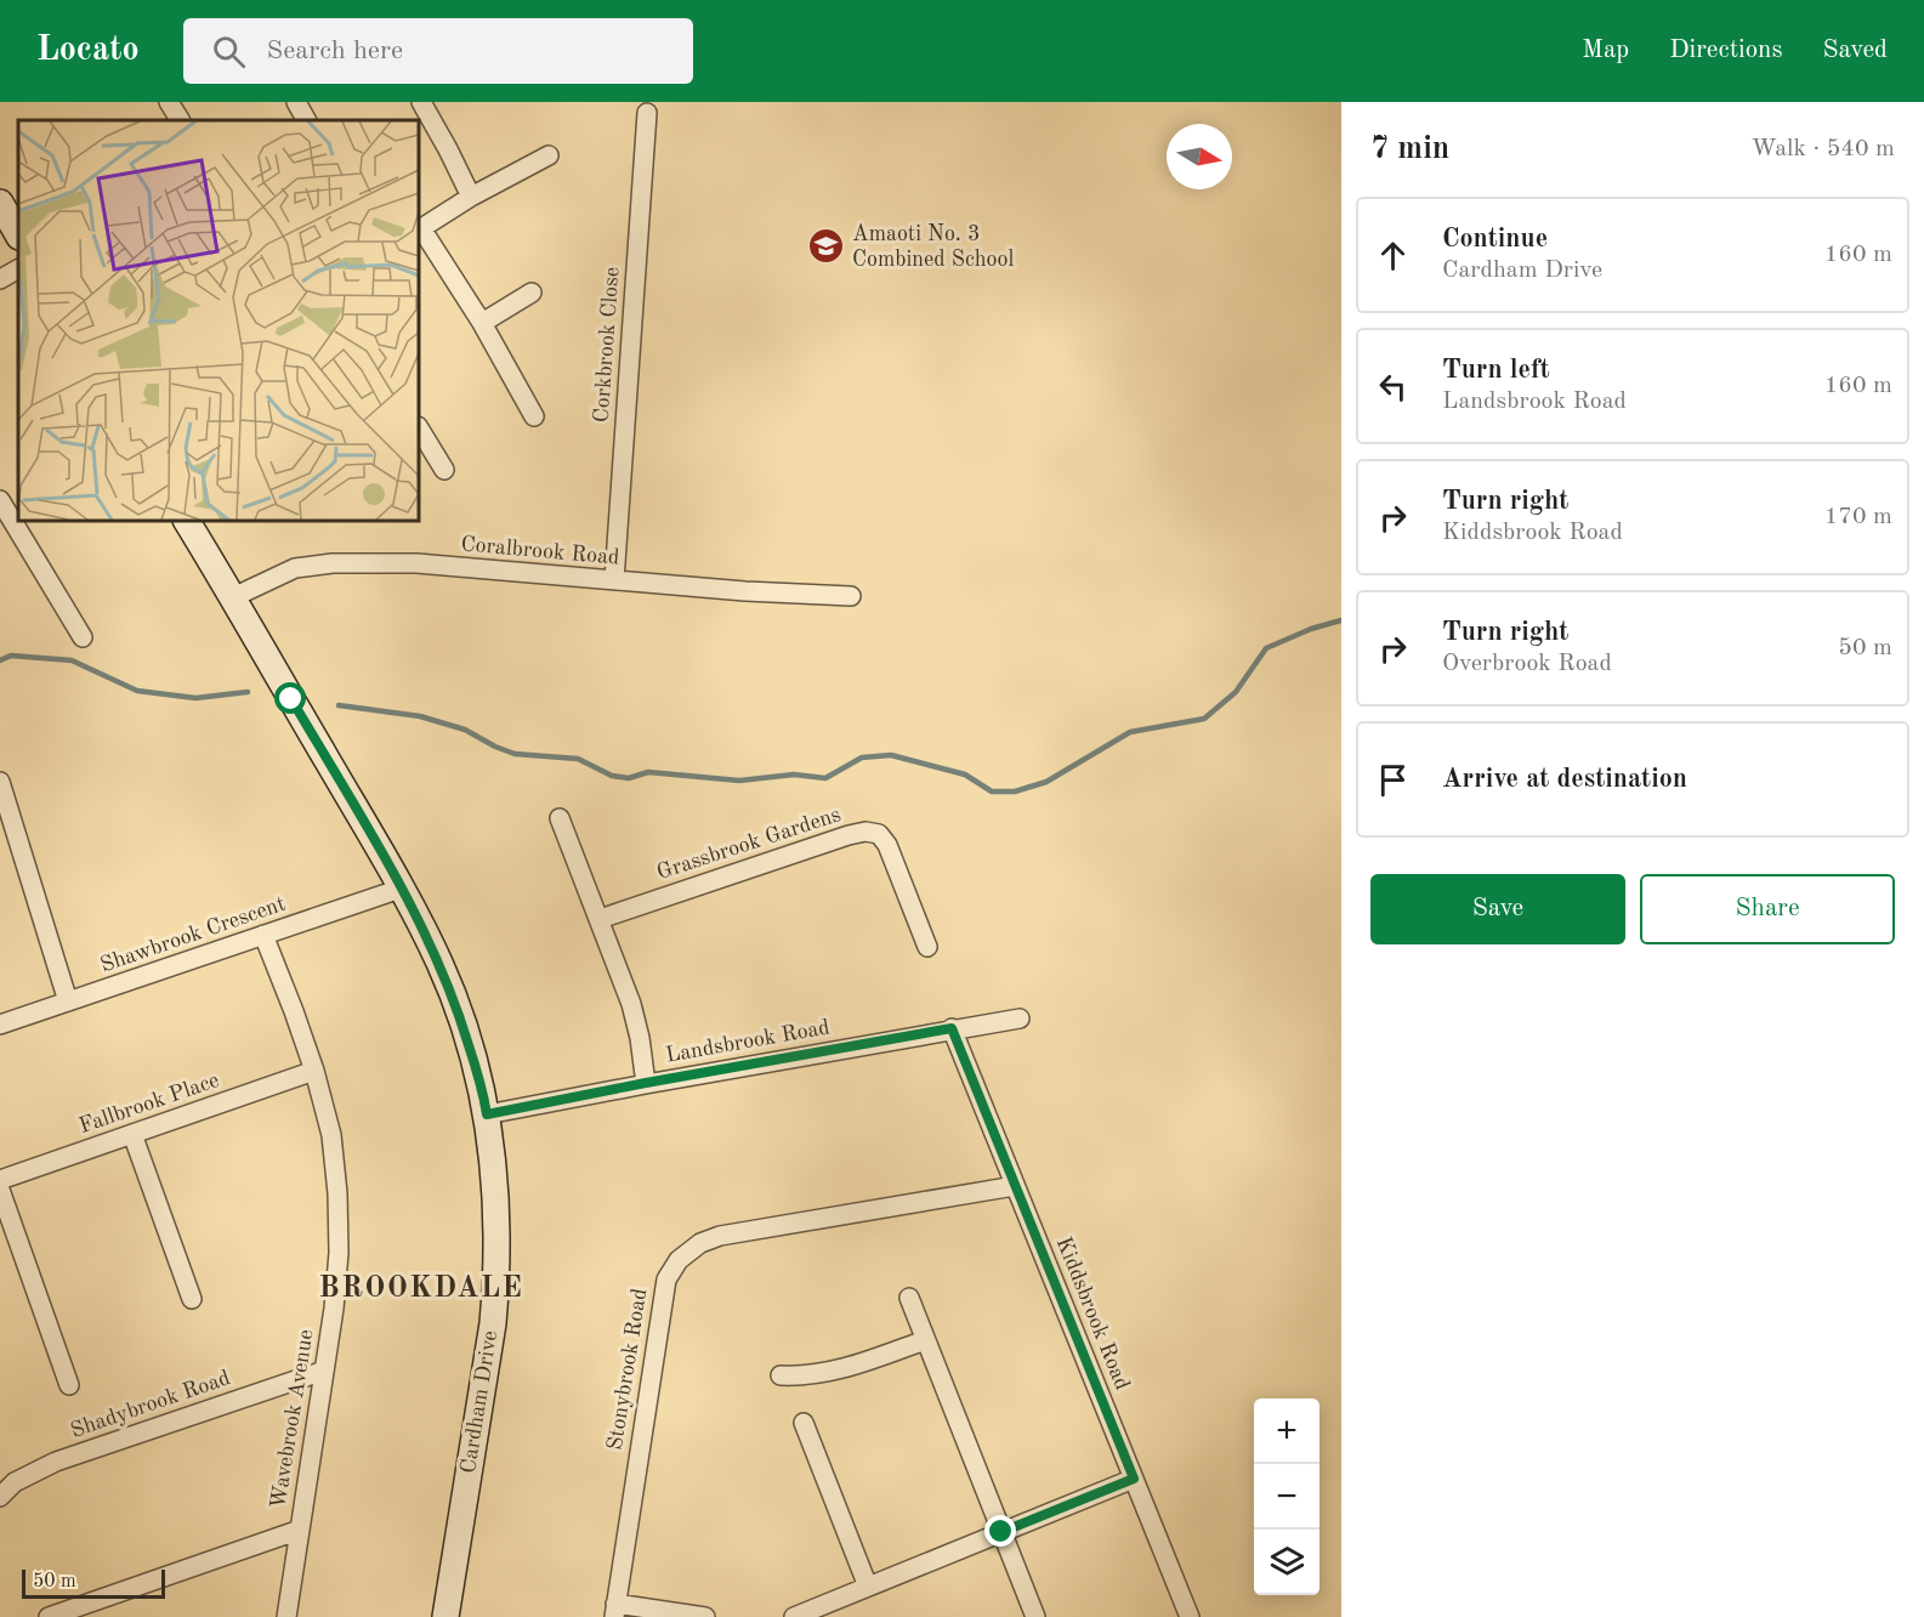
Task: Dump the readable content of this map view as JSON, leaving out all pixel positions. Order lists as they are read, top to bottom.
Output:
{
  "streets": {
    "street": [
      "Corkbrook Close",
      "Coralbrook Road",
      "Grassbrook Gardens",
      "Shawbrook Crescent",
      "Landsbrook Road",
      "Fallbrook Place",
      "Kiddsbrook Road",
      "Stonybrook Road",
      "Cardham Drive",
      "Shadybrook Road",
      "Wavebrook Avenue"
    ]
  },
  "crossings": [
    ["Corkbrook Close", "Coralbrook Road"],
    ["Coralbrook Road", "Cardham Drive"],
    ["Shawbrook Crescent", "Cardham Drive"],
    ["Shawbrook Crescent", "Wavebrook Avenue"],
    ["Landsbrook Road", "Kiddsbrook Road"],
    ["Landsbrook Road", "Cardham Drive"],
    ["Fallbrook Place", "Wavebrook Avenue"],
    ["Kiddsbrook Road", "Stonybrook Road"],
    ["Shadybrook Road", "Wavebrook Avenue"]
  ],
  "districts": ["BROOKDALE"],
  "places": {
    "school or university": ["Amaoti No. 3 Combined School"]
  },
  "scale_bar": "50 m",
  "north": "right",
  "page": {
    "header": "Locato",
    "search": "Search here",
    "nav": ["Map", "Directions", "Saved"],
    "heading": ["7 min", "Walk · 540 m"],
    "list": [
      ["Continue", "Cardham Drive", "160 m"],
      ["Turn left", "Landsbrook Road", "160 m"],
      ["Turn right", "Kiddsbrook Road", "170 m"],
      ["Turn right", "Overbrook Road", "50 m"],
      "Arrive at destination"
    ],
    "buttons": ["Save", "Share"],
    "map_buttons": ["+", "−"],
    "scale": "50 m"
  }
}
